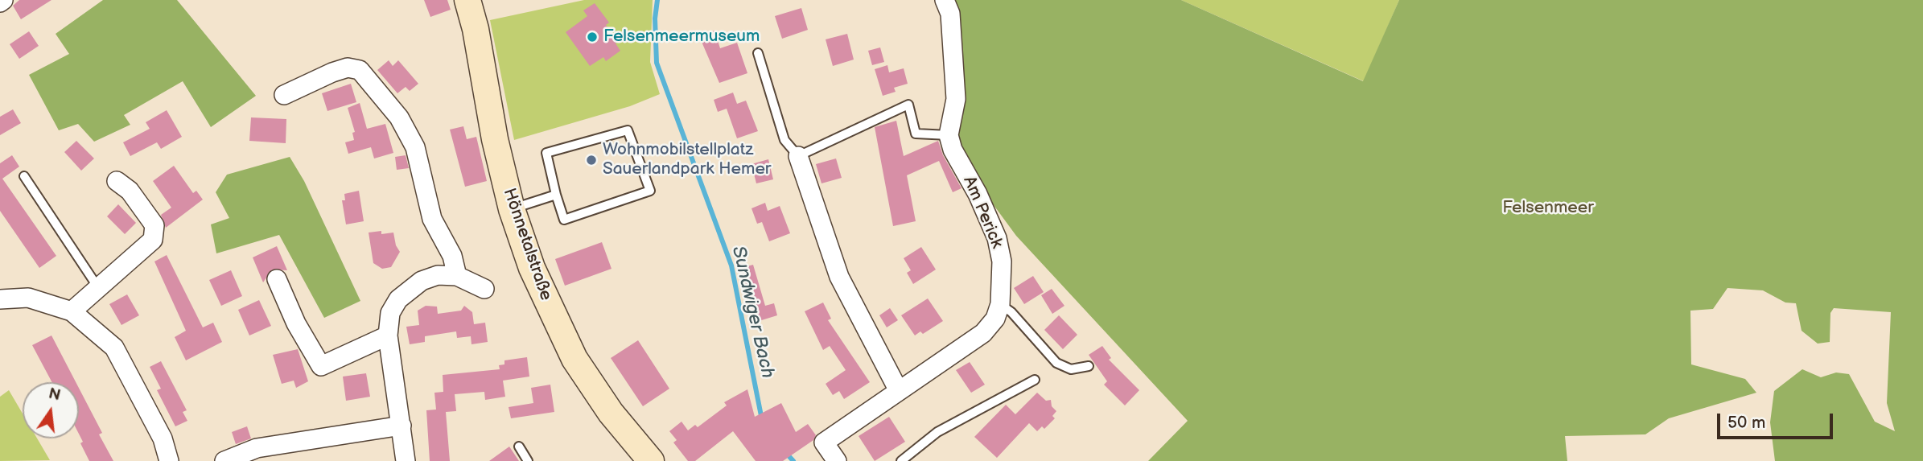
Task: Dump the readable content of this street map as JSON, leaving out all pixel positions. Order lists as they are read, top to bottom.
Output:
{
  "streets": {
    "main road": ["Hönnetalstraße"],
    "street": ["Am Perick"]
  },
  "water": ["Sundwiger Bach"],
  "parks": ["Felsenmeer"],
  "places": ["Felsenmeermuseum", "Wohnmobilstellplatz Sauerlandpark Hemer"],
  "scale_bar": "50 m",
  "north": "top"
}
